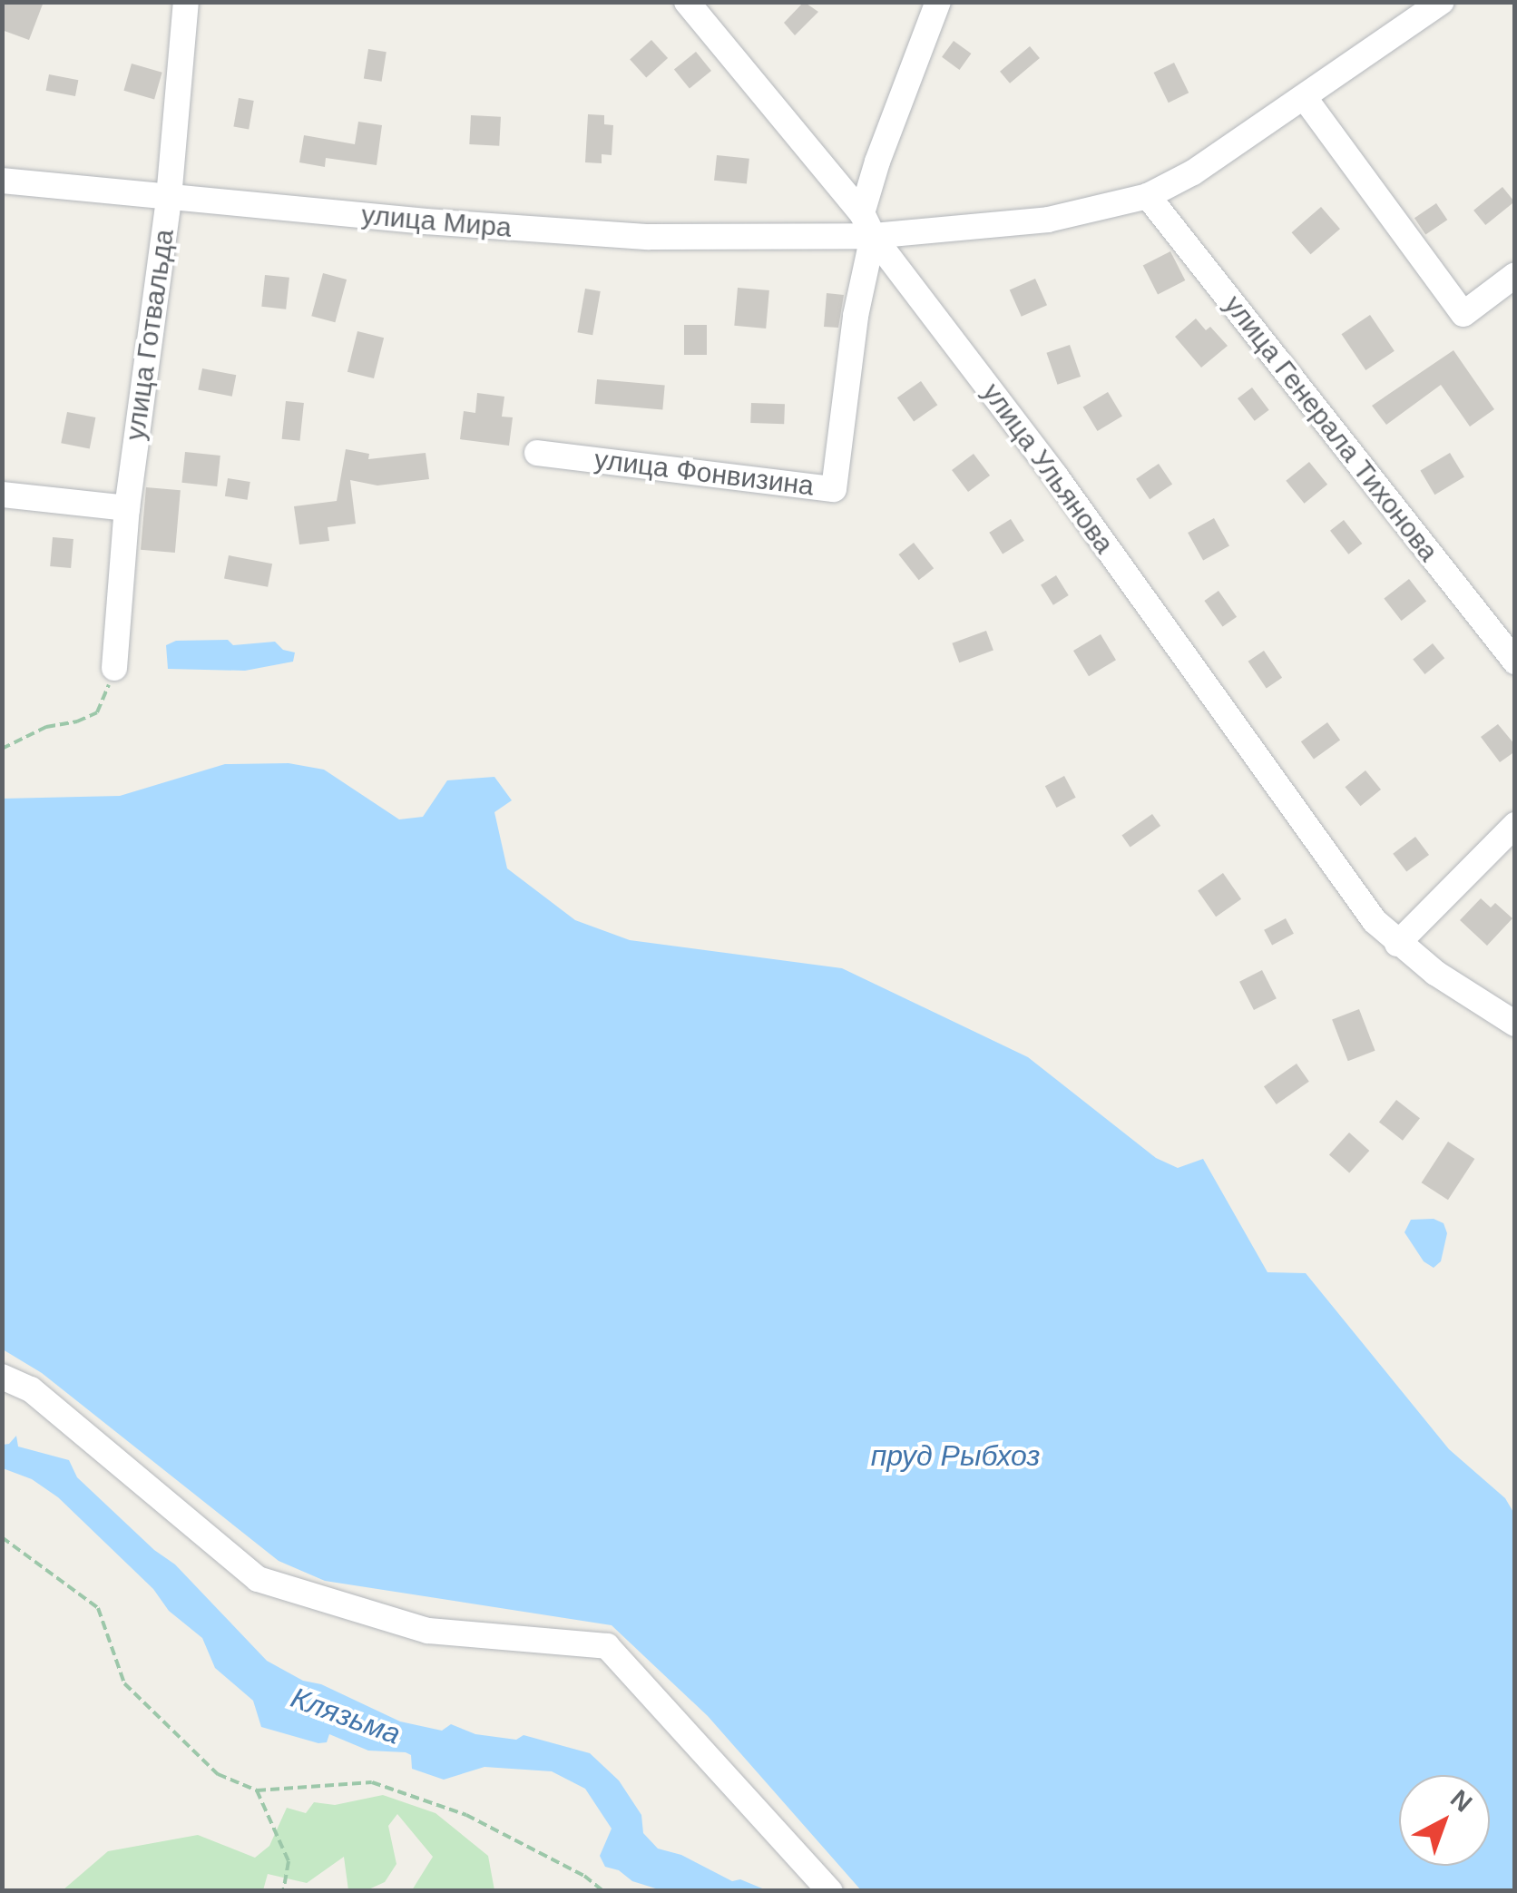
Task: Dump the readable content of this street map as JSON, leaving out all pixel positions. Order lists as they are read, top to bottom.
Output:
{
  "streets": {
    "street": [
      "улица Мира",
      "улица Готвальда",
      "улица Генерала Тихонова",
      "улица Ульянова",
      "улица Фонвизина"
    ]
  },
  "crossings": [
    ["улица Мира", "улица Готвальда"],
    ["улица Мира", "улица Генерала Тихонова"],
    ["улица Мира", "улица Ульянова"],
    ["улица Мира", "улица Фонвизина"],
    ["улица Ульянова", "улица Фонвизина"]
  ],
  "water": ["пруд Рыбхоз", "Клязьма"],
  "north": "top right"
}
